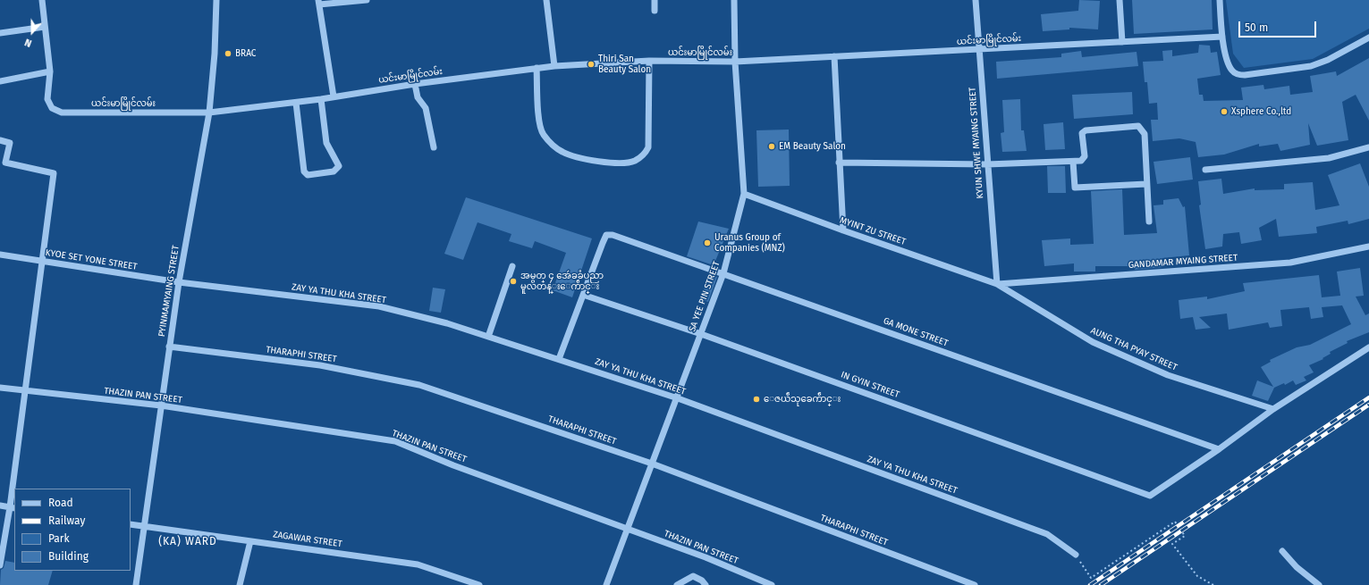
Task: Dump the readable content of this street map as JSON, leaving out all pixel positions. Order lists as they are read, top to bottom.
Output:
{
  "streets": {
    "street": [
      "ယင်းမာမြိုင်လမ်း",
      "KYUN SHWE MYAING STREET",
      "MYINT ZU STREET",
      "KYOE SET YONE STREET",
      "GANDAMAR MYAING STREET",
      "PYINMAMYAING STREET",
      "ZAY YA THU KHA STREET",
      "SA YEE PIN STREET",
      "GA MONE STREET",
      "AUNG THA PYAY STREET",
      "THARAPHI STREET",
      "IN GYIN STREET",
      "THAZIN PAN STREET",
      "ZAGAWAR STREET"
    ]
  },
  "crossings": [
    ["ယင်းမာမြိုင်လမ်း", "KYUN SHWE MYAING STREET"],
    ["ယင်းမာမြိုင်လမ်း", "PYINMAMYAING STREET"],
    ["ယင်းမာမြိုင်လမ်း", "SA YEE PIN STREET"],
    ["KYUN SHWE MYAING STREET", "MYINT ZU STREET"],
    ["KYUN SHWE MYAING STREET", "GANDAMAR MYAING STREET"],
    ["KYUN SHWE MYAING STREET", "AUNG THA PYAY STREET"],
    ["MYINT ZU STREET", "GANDAMAR MYAING STREET"],
    ["MYINT ZU STREET", "SA YEE PIN STREET"],
    ["MYINT ZU STREET", "AUNG THA PYAY STREET"],
    ["KYOE SET YONE STREET", "PYINMAMYAING STREET"],
    ["KYOE SET YONE STREET", "ZAY YA THU KHA STREET"],
    ["GANDAMAR MYAING STREET", "AUNG THA PYAY STREET"],
    ["PYINMAMYAING STREET", "ZAY YA THU KHA STREET"],
    ["PYINMAMYAING STREET", "THARAPHI STREET"],
    ["PYINMAMYAING STREET", "THAZIN PAN STREET"],
    ["PYINMAMYAING STREET", "ZAGAWAR STREET"],
    ["ZAY YA THU KHA STREET", "SA YEE PIN STREET"],
    ["SA YEE PIN STREET", "GA MONE STREET"],
    ["SA YEE PIN STREET", "THARAPHI STREET"],
    ["SA YEE PIN STREET", "IN GYIN STREET"],
    ["SA YEE PIN STREET", "THAZIN PAN STREET"],
    ["GA MONE STREET", "IN GYIN STREET"]
  ],
  "districts": ["(KA) WARD"],
  "places": [
    "BRAC",
    "Thiri San Beauty Salon",
    "Xsphere Co.,ltd",
    "EM Beauty Salon",
    "Uranus Group of Companies (MNZ)",
    "အမွတ္ ၄ အေဴခခံပညာ မူလတန္းေကဵာင္း",
    "ေဇယဵသုခေကဵာင္း"
  ],
  "legend": [
    "Road",
    "Railway",
    "Park",
    "Building"
  ],
  "scale_bar": "50 m",
  "north": "bottom"
}
